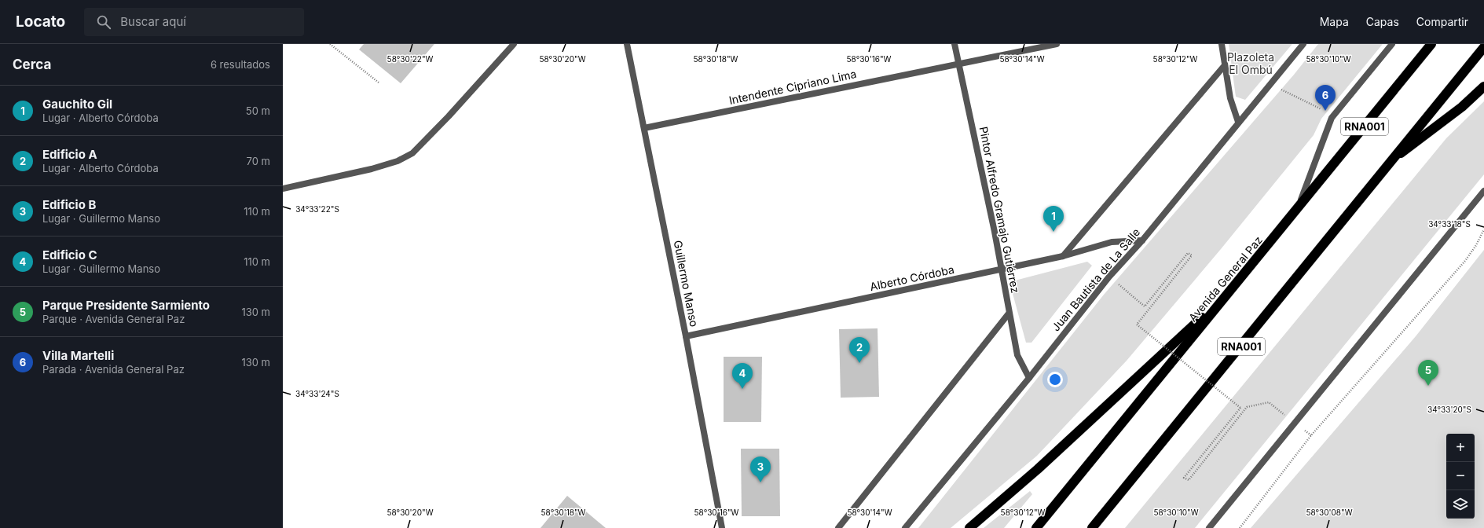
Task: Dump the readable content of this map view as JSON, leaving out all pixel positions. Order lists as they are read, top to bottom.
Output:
{
  "streets": {
    "highway": ["RNA001", "Avenida General Paz"],
    "street": [
      "Intendente Cipriano Lima",
      "Pintor Alfredo Gramajo Gutiérrez",
      "Alberto Córdoba",
      "Juan Bautista de La Salle",
      "Guillermo Manso"
    ]
  },
  "crossings": [
    ["Intendente Cipriano Lima", "Pintor Alfredo Gramajo Gutiérrez"],
    ["Intendente Cipriano Lima", "Guillermo Manso"],
    ["Pintor Alfredo Gramajo Gutiérrez", "Alberto Córdoba"],
    ["Pintor Alfredo Gramajo Gutiérrez", "Juan Bautista de La Salle"],
    ["Alberto Córdoba", "Juan Bautista de La Salle"],
    ["Alberto Córdoba", "Guillermo Manso"]
  ],
  "parks": ["Plazoleta El Ombú"],
  "page": {
    "header": "Locato",
    "search": "Buscar aquí",
    "nav": ["Mapa", "Capas", "Compartir"],
    "heading": ["Cerca", "6 resultados"],
    "list": [
      {
        "mark": "1",
        "name": "Gauchito Gil",
        "note": "Lugar · Alberto Córdoba",
        "value": "50 m"
      },
      {
        "mark": "2",
        "name": "Edificio A",
        "note": "Lugar · Alberto Córdoba",
        "value": "70 m"
      },
      {
        "mark": "3",
        "name": "Edificio B",
        "note": "Lugar · Guillermo Manso",
        "value": "110 m"
      },
      {
        "mark": "4",
        "name": "Edificio C",
        "note": "Lugar · Guillermo Manso",
        "value": "110 m"
      },
      {
        "mark": "5",
        "name": "Parque Presidente Sarmiento",
        "note": "Parque · Avenida General Paz",
        "value": "130 m"
      },
      {
        "mark": "6",
        "name": "Villa Martelli",
        "note": "Parada · Avenida General Paz",
        "value": "130 m"
      }
    ],
    "pins": [
      "6",
      "1",
      "2",
      "5",
      "4",
      "3"
    ],
    "map_buttons": ["+", "−"]
  },
  "coordinates": [
    "58°30'22\"W",
    "58°30'20\"W",
    "58°30'18\"W",
    "58°30'16\"W",
    "58°30'14\"W",
    "58°30'12\"W",
    "58°30'10\"W",
    "34°33'22\"S",
    "34°33'18\"S",
    "34°33'24\"S",
    "34°33'20\"S",
    "58°30'08\"W"
  ]
}
